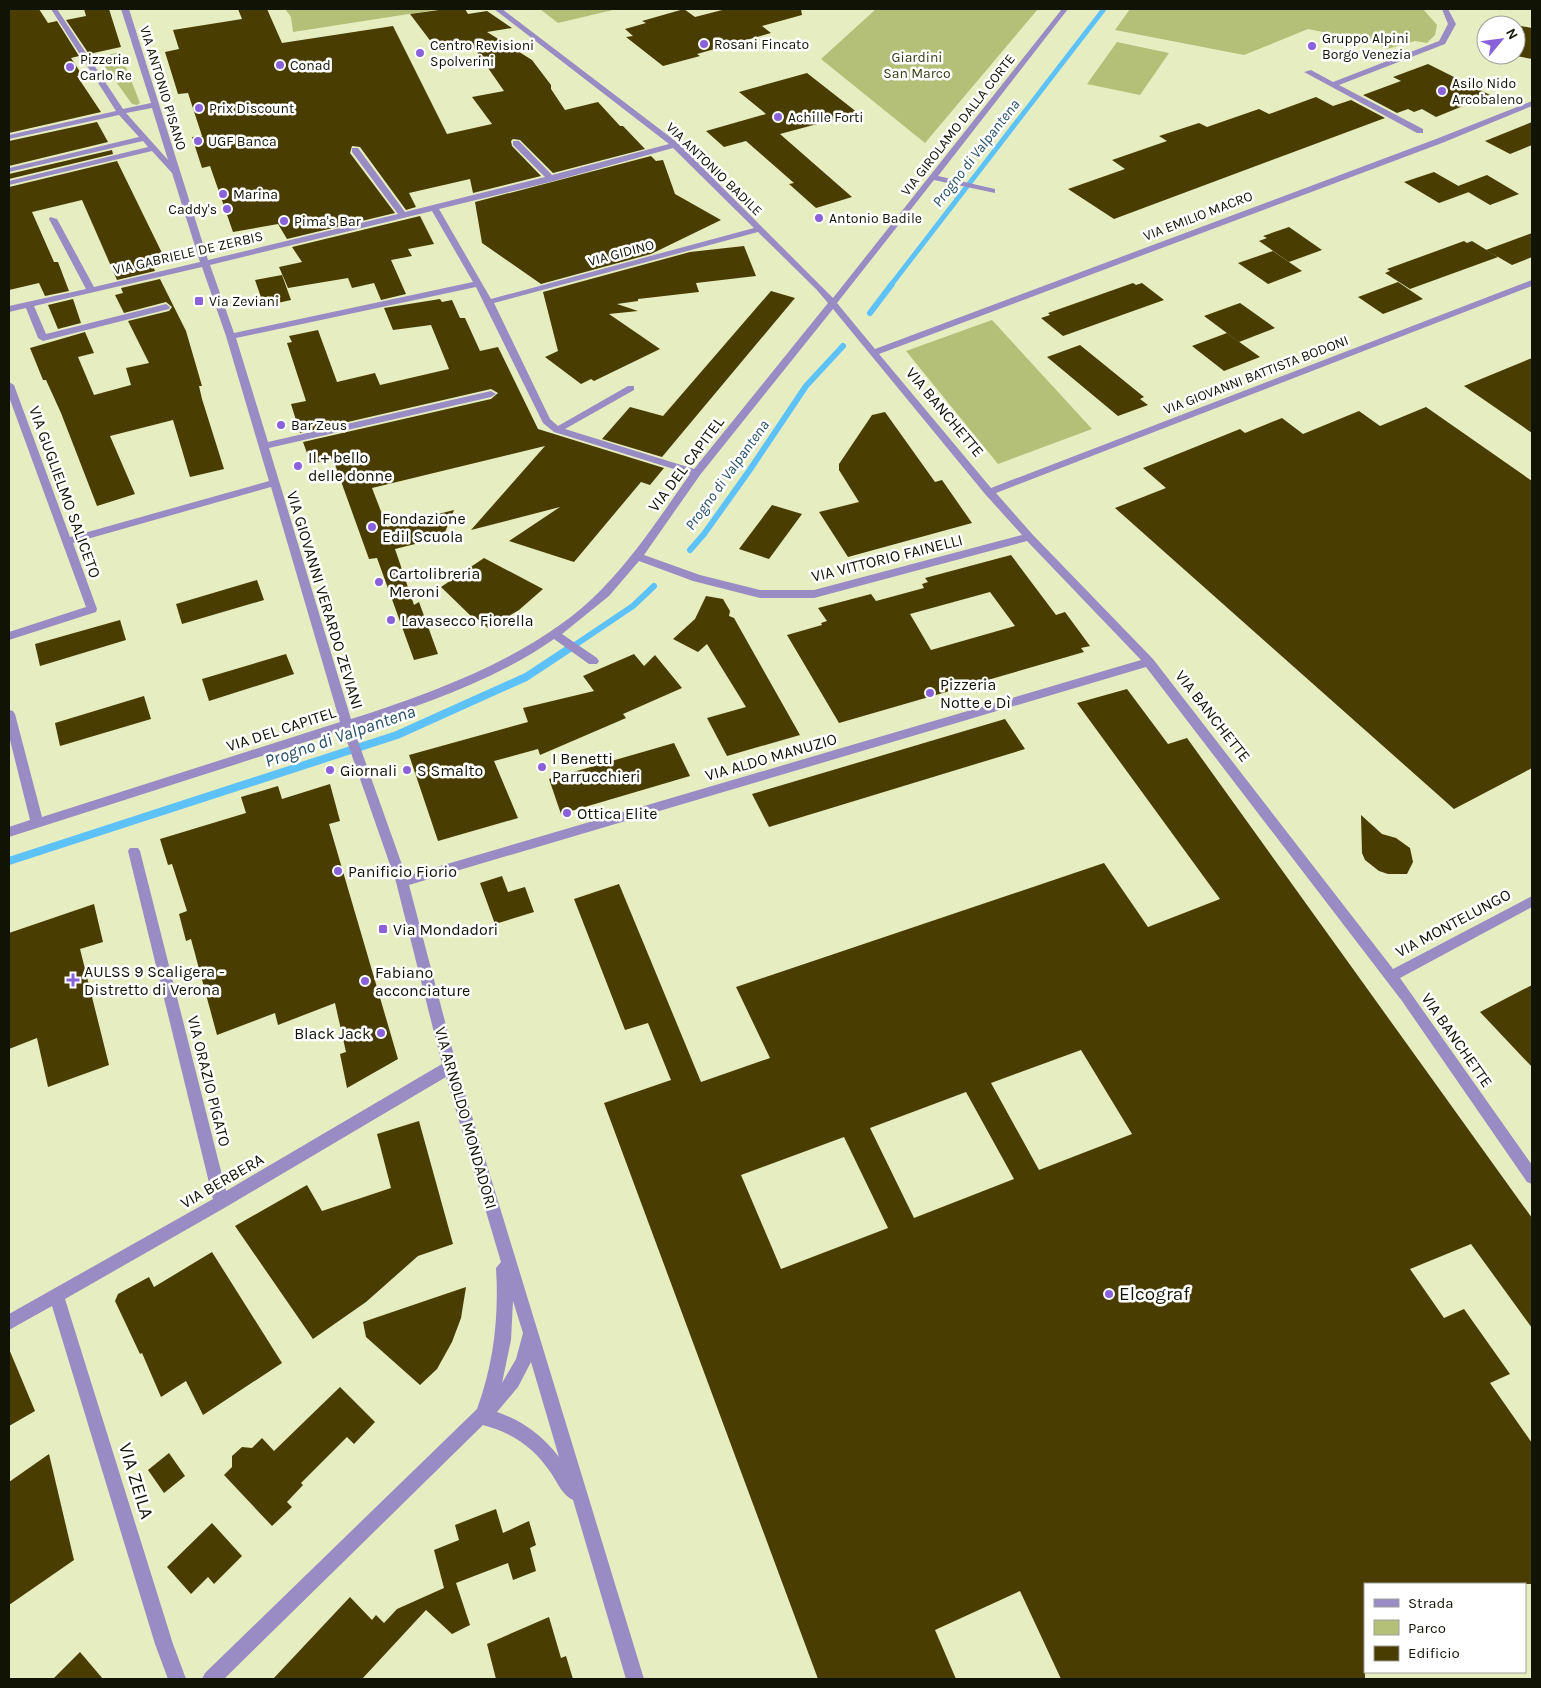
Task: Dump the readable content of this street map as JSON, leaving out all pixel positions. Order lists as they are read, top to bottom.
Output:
{
  "streets": {
    "street": [
      "VIA ANTONIO PISANO",
      "VIA GIROLAMO DALLA CORTE",
      "VIA ANTONIO BADILE",
      "VIA EMILIO MACRO",
      "VIA GABRIELE DE ZERBIS",
      "VIA GIDINO",
      "VIA GIOVANNI BATTISTA BODONI",
      "VIA BANCHETTE",
      "VIA DEL CAPITEL",
      "VIA GUGLIELMO SALICETO",
      "VIA VITTORIO FAINELLI",
      "VIA GIOVANNI VERARDO ZEVIANI",
      "VIA ALDO MANUZIO",
      "VIA MONTELUNGO",
      "VIA ORAZIO PIGATO",
      "VIA ARNOLDO MONDADORI",
      "VIA BERBERA",
      "VIA ZEILA"
    ]
  },
  "crossings": [
    ["VIA ANTONIO PISANO", "VIA GIOVANNI VERARDO ZEVIANI"],
    ["VIA GIROLAMO DALLA CORTE", "VIA ANTONIO BADILE"],
    ["VIA GIROLAMO DALLA CORTE", "VIA BANCHETTE"],
    ["VIA GIROLAMO DALLA CORTE", "VIA DEL CAPITEL"],
    ["VIA ANTONIO BADILE", "VIA GABRIELE DE ZERBIS"],
    ["VIA ANTONIO BADILE", "VIA GIDINO"],
    ["VIA ANTONIO BADILE", "VIA BANCHETTE"],
    ["VIA ANTONIO BADILE", "VIA DEL CAPITEL"],
    ["VIA EMILIO MACRO", "VIA BANCHETTE"],
    ["VIA GABRIELE DE ZERBIS", "VIA GIOVANNI VERARDO ZEVIANI"],
    ["VIA GIOVANNI BATTISTA BODONI", "VIA BANCHETTE"],
    ["VIA BANCHETTE", "VIA DEL CAPITEL"],
    ["VIA BANCHETTE", "VIA VITTORIO FAINELLI"],
    ["VIA BANCHETTE", "VIA ALDO MANUZIO"],
    ["VIA BANCHETTE", "VIA MONTELUNGO"],
    ["VIA DEL CAPITEL", "VIA VITTORIO FAINELLI"],
    ["VIA DEL CAPITEL", "VIA GIOVANNI VERARDO ZEVIANI"],
    ["VIA DEL CAPITEL", "VIA ARNOLDO MONDADORI"],
    ["VIA GUGLIELMO SALICETO", "VIA GIOVANNI VERARDO ZEVIANI"],
    ["VIA GIOVANNI VERARDO ZEVIANI", "VIA ARNOLDO MONDADORI"],
    ["VIA ALDO MANUZIO", "VIA ARNOLDO MONDADORI"],
    ["VIA ORAZIO PIGATO", "VIA BERBERA"],
    ["VIA ARNOLDO MONDADORI", "VIA BERBERA"],
    ["VIA BERBERA", "VIA ZEILA"]
  ],
  "water": ["Progno di Valpantena"],
  "parks": ["Giardini San Marco"],
  "places": {
    "other": [
      "Rosani Fincato",
      "Gruppo Alpini Borgo Venezia",
      "Centro Revisioni Spolverini",
      "Conad",
      "Pizzeria Carlo Re",
      "Asilo Nido Arcobaleno",
      "Prix Discount",
      "Achille Forti",
      "UGF Banca",
      "Marina",
      "Caddy's",
      "Antonio Badile",
      "Pima's Bar",
      "Bar Zeus",
      "Il + bello delle donne",
      "Fondazione Edil Scuola",
      "Cartolibreria Meroni",
      "Lavasecco Fiorella",
      "Pizzeria Notte e Dì",
      "I Benetti Parrucchieri",
      "Giornali",
      "S Smalto",
      "Ottica Elite",
      "Panificio Fiorio",
      "Fabiano acconciature",
      "Black Jack",
      "Elcograf"
    ],
    "transit": ["Via Zeviani", "Via Mondadori"],
    "health": ["AULSS 9 Scaligera - Distretto di Verona"]
  },
  "legend": ["Strada", "Parco", "Edificio"],
  "north": "top right"
}
